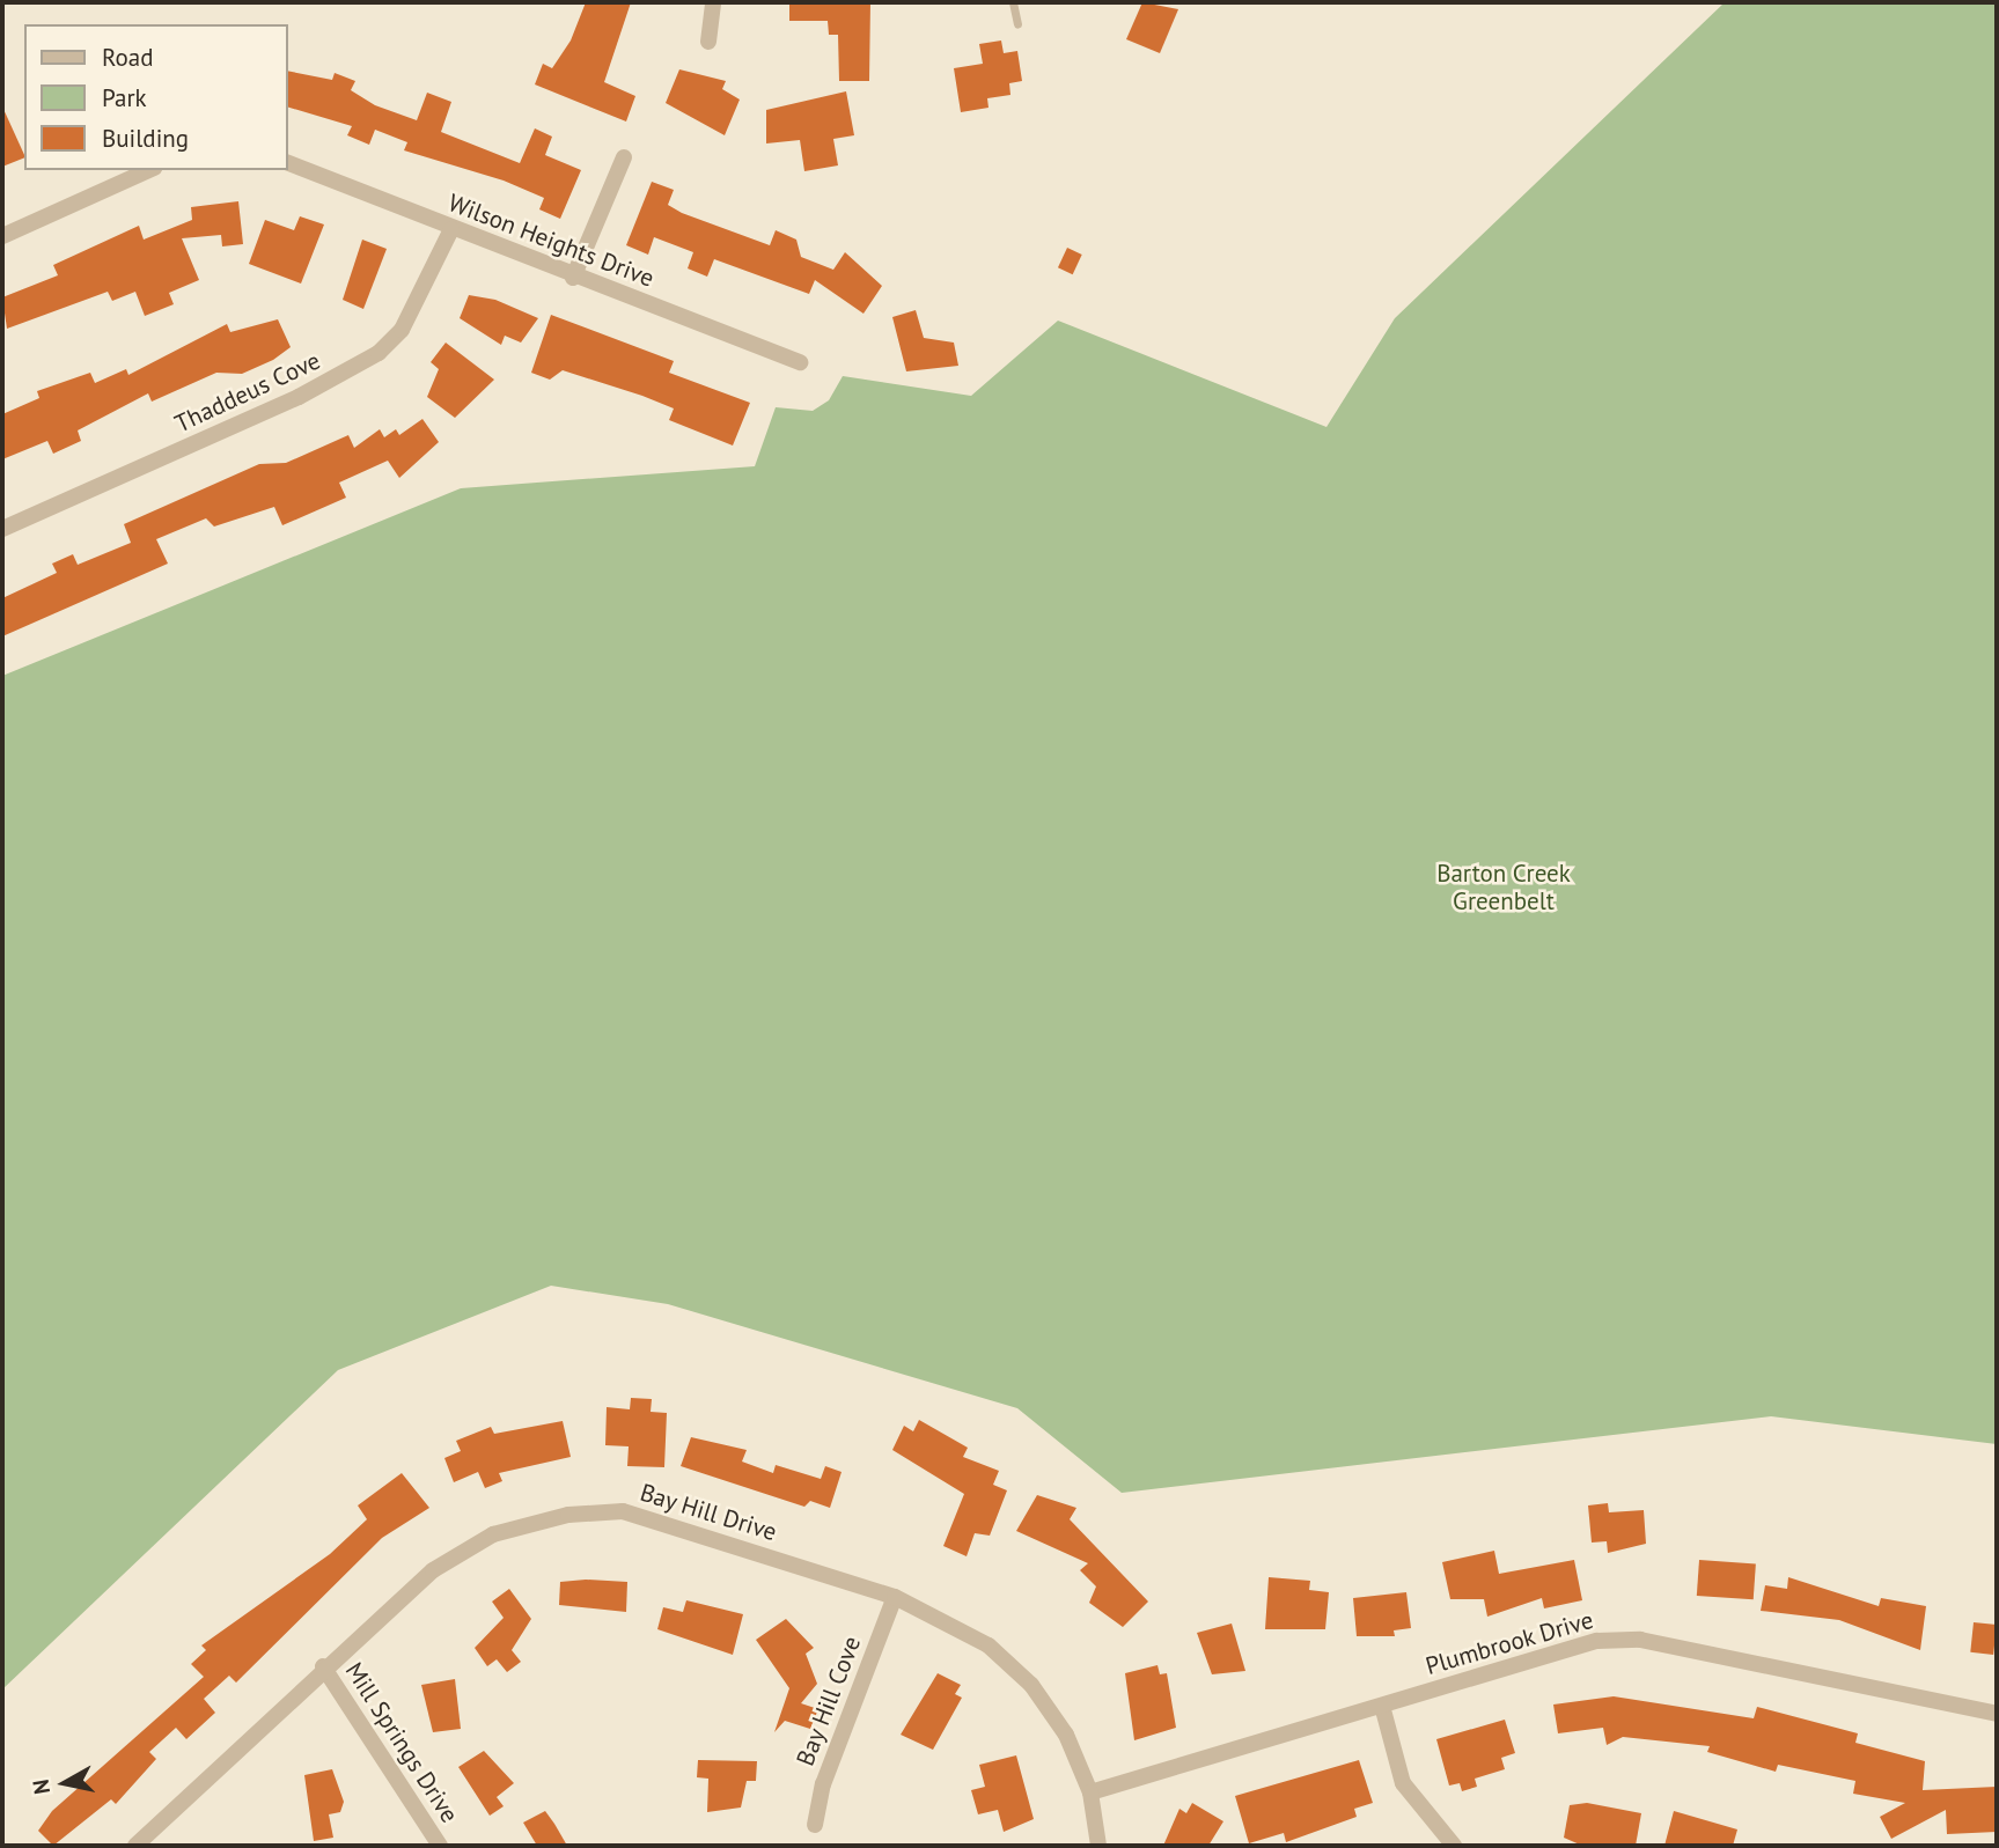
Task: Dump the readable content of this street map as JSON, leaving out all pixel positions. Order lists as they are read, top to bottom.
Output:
{
  "streets": {
    "street": [
      "Wilson Heights Drive",
      "Thaddeus Cove",
      "Bay Hill Drive",
      "Plumbrook Drive",
      "Bay Hill Cove",
      "Mill Springs Drive"
    ]
  },
  "crossings": [
    ["Wilson Heights Drive", "Thaddeus Cove"],
    ["Bay Hill Drive", "Plumbrook Drive"],
    ["Bay Hill Drive", "Bay Hill Cove"],
    ["Bay Hill Drive", "Mill Springs Drive"]
  ],
  "parks": ["Barton Creek Greenbelt"],
  "legend": ["Road", "Park", "Building"],
  "north": "left"
}
